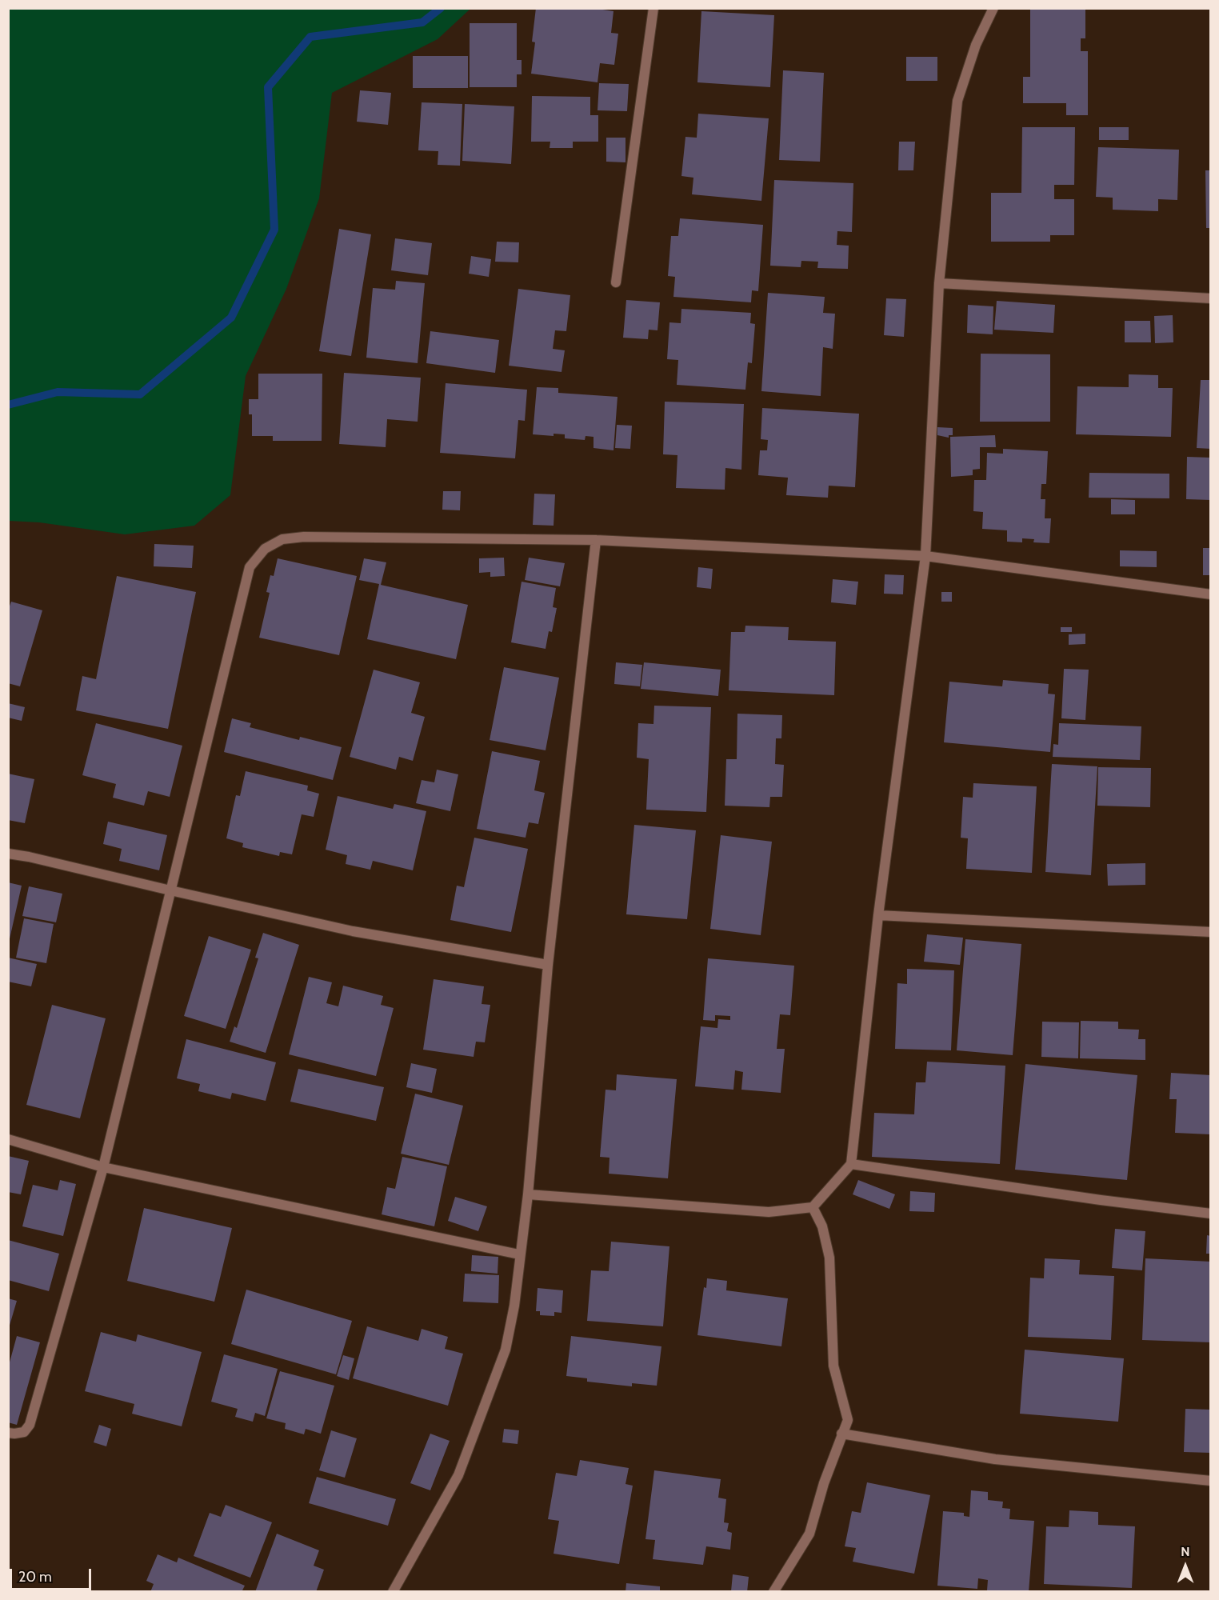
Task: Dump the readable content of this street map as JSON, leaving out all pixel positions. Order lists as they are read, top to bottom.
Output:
{
  "scale_bar": "20 m",
  "north": "top"
}
